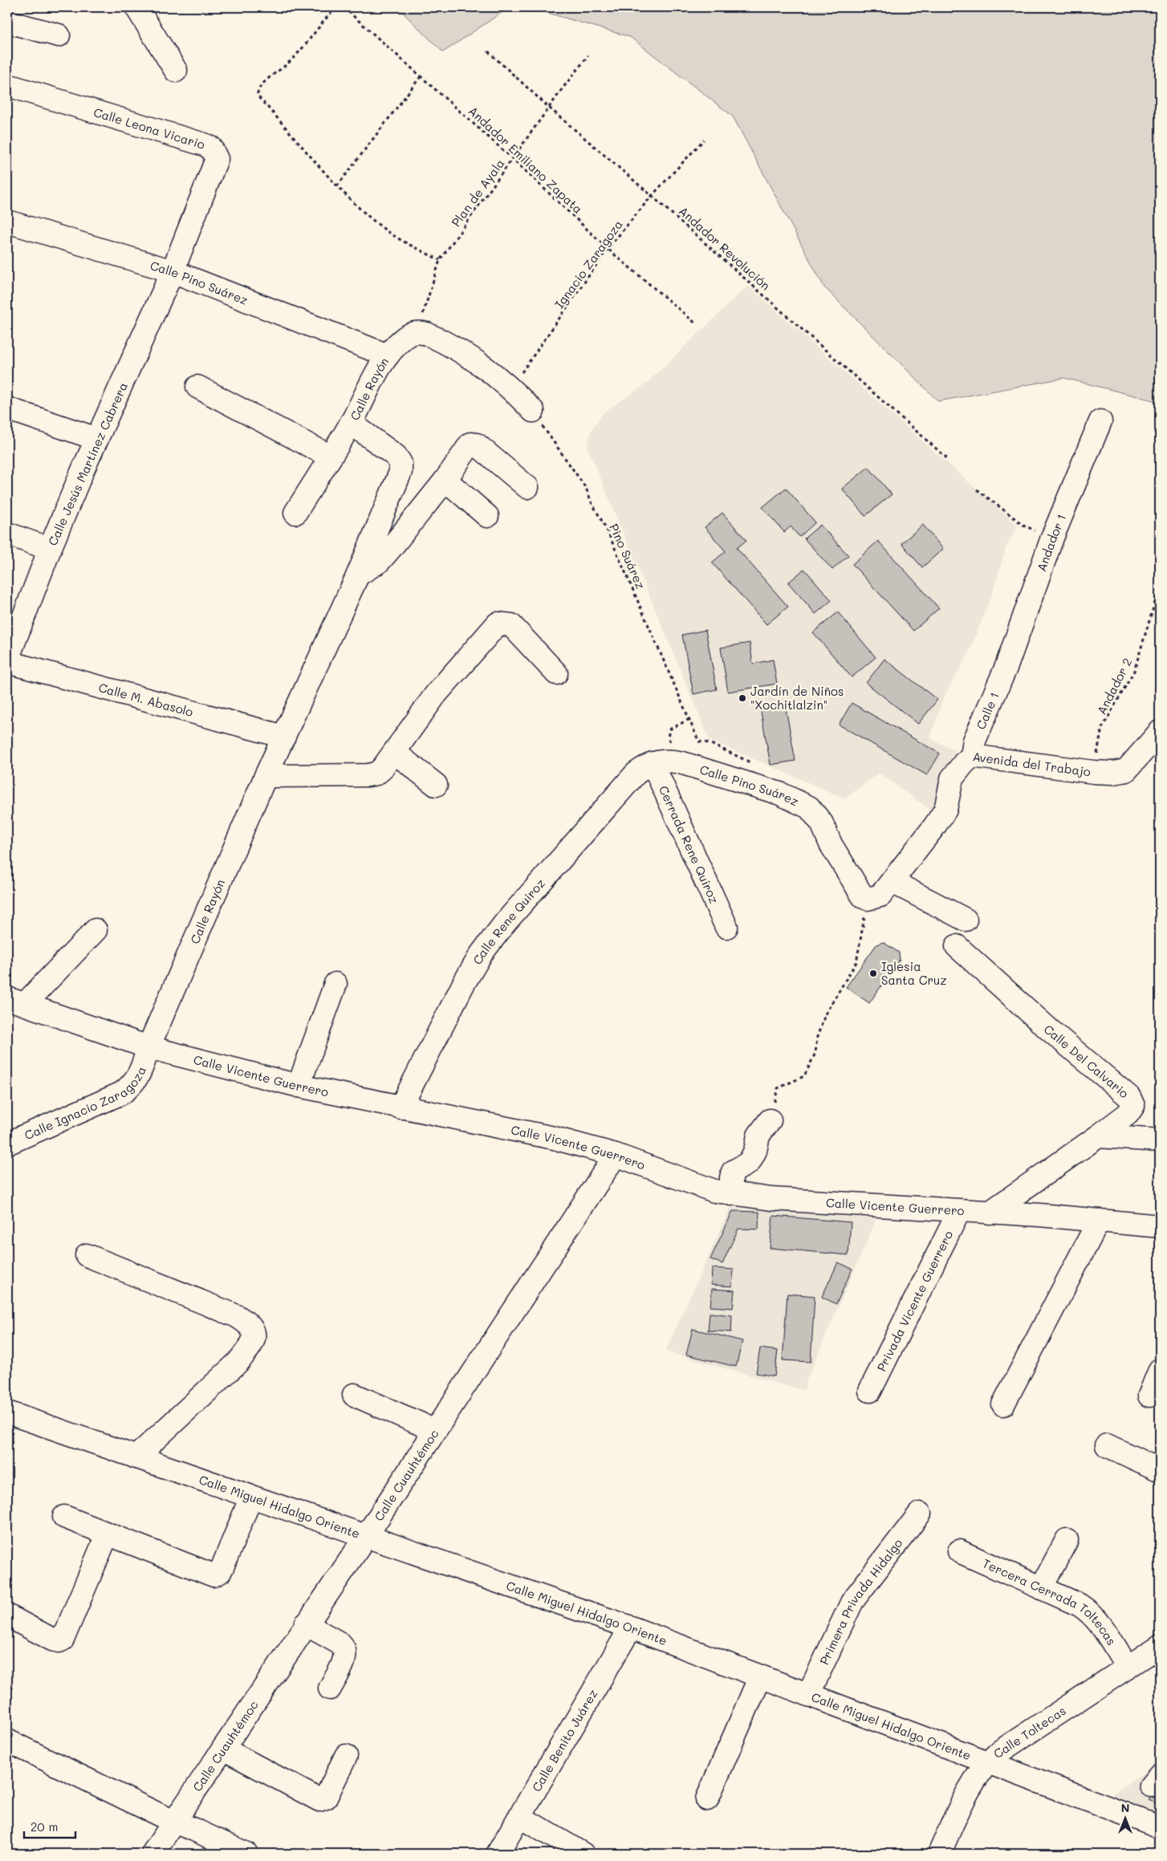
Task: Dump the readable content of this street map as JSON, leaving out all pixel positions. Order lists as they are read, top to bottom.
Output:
{
  "streets": {
    "street": [
      "Calle Leona Vicario",
      "Calle Pino Suárez",
      "Calle Rayón",
      "Calle Jesús Martínez Cabrera",
      "Andador 1",
      "Calle M. Abasolo",
      "Calle 1",
      "Avenida del Trabajo",
      "Cerrada Rene Quiroz",
      "Calle Rene Quiroz",
      "Calle Del Calvario",
      "Calle Vicente Guerrero",
      "Calle Ignacio Zaragoza",
      "Privada Vicente Guerrero",
      "Calle Cuauhtémoc",
      "Calle Miguel Hidalgo Oriente",
      "Primera Privada Hidalgo",
      "Tercera Cerrada Toltecas",
      "Calle Toltecas",
      "Calle Benito Juárez"
    ],
    "path": [
      "Andador Emiliano Zapata",
      "Plan de Ayala",
      "Andador Revolución",
      "Ignacio Zaragoza",
      "Pino Suárez",
      "Andador 2"
    ]
  },
  "crossings": [
    ["Calle Leona Vicario", "Calle Pino Suárez"],
    ["Calle Leona Vicario", "Calle Jesús Martínez Cabrera"],
    ["Andador Emiliano Zapata", "Plan de Ayala"],
    ["Andador Emiliano Zapata", "Ignacio Zaragoza"],
    ["Plan de Ayala", "Andador Revolución"],
    ["Plan de Ayala", "Calle Rayón"],
    ["Andador Revolución", "Ignacio Zaragoza"],
    ["Calle Pino Suárez", "Calle Rayón"],
    ["Calle Pino Suárez", "Calle Jesús Martínez Cabrera"],
    ["Calle Pino Suárez", "Avenida del Trabajo"],
    ["Calle Pino Suárez", "Cerrada Rene Quiroz"],
    ["Calle Pino Suárez", "Calle Rene Quiroz"],
    ["Calle Rayón", "Calle M. Abasolo"],
    ["Calle Rayón", "Calle Vicente Guerrero"],
    ["Calle Rayón", "Calle Ignacio Zaragoza"],
    ["Calle Jesús Martínez Cabrera", "Calle M. Abasolo"],
    ["Andador 1", "Calle 1"],
    ["Andador 2", "Avenida del Trabajo"],
    ["Calle 1", "Avenida del Trabajo"],
    ["Cerrada Rene Quiroz", "Calle Rene Quiroz"],
    ["Calle Rene Quiroz", "Calle Vicente Guerrero"],
    ["Calle Del Calvario", "Calle Vicente Guerrero"],
    ["Calle Vicente Guerrero", "Calle Ignacio Zaragoza"],
    ["Calle Vicente Guerrero", "Privada Vicente Guerrero"],
    ["Calle Vicente Guerrero", "Calle Cuauhtémoc"],
    ["Calle Cuauhtémoc", "Calle Miguel Hidalgo Oriente"],
    ["Calle Miguel Hidalgo Oriente", "Primera Privada Hidalgo"],
    ["Calle Miguel Hidalgo Oriente", "Calle Toltecas"],
    ["Calle Miguel Hidalgo Oriente", "Calle Benito Juárez"],
    ["Tercera Cerrada Toltecas", "Calle Toltecas"]
  ],
  "places": ["Jardín de Niños \"Xochitlalzin\"", "Iglesia Santa Cruz"],
  "scale_bar": "20 m",
  "north": "top"
}
